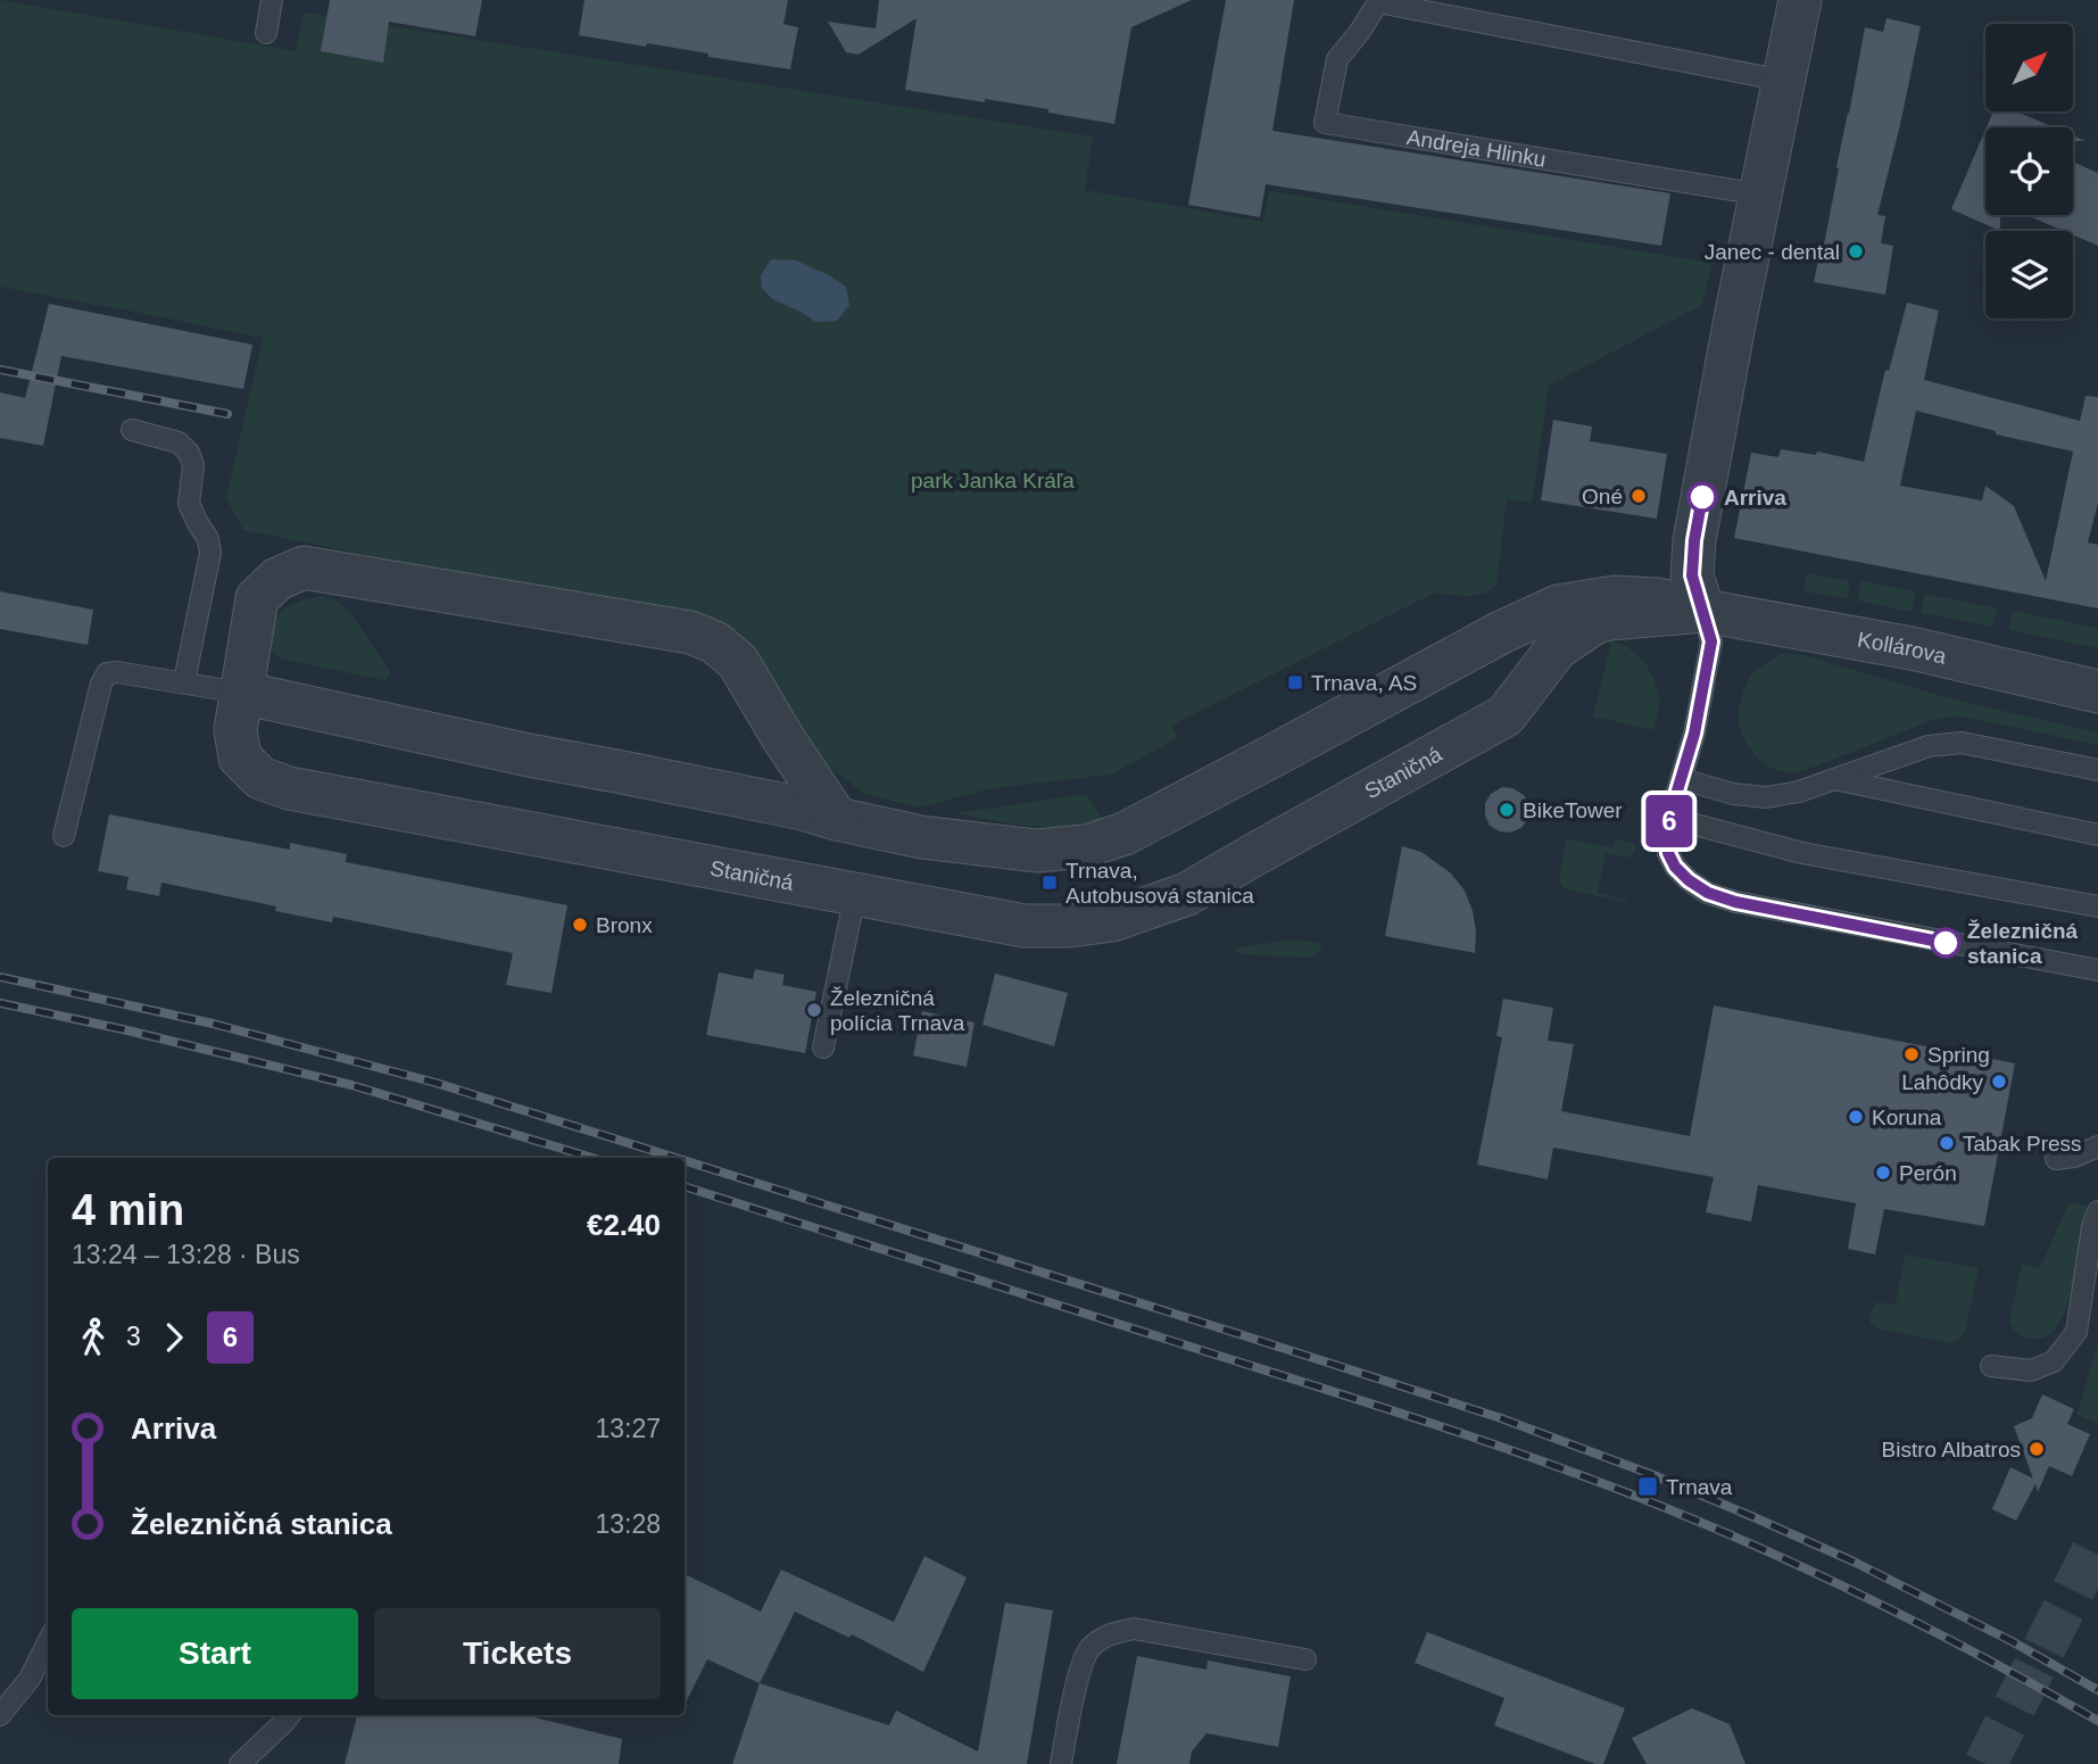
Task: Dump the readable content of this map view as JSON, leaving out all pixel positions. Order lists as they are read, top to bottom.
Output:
{
  "streets": {
    "street": ["Kollárova", "Staničná"],
    "lane": ["Andreja Hlinku"]
  },
  "crossings": [
    ["Kollárova", "Staničná"]
  ],
  "parks": ["park Janka Kráľa"],
  "places": {
    "other": [
      "Janec - dental",
      "Oné",
      "Arriva",
      "BikeTower",
      "Bronx",
      "Železničná stanica",
      "Železničná polícia Trnava",
      "Spring",
      "Lahôdky",
      "Koruna",
      "Tabak Press",
      "Perón",
      "Bistro Albatros"
    ],
    "transit": ["Trnava, AS", "Trnava, Autobusová stanica", "Trnava"]
  },
  "lines": ["bus line 6"],
  "north": "top right",
  "page": {
    "on_map": "6",
    "heading": ["4 min", "13:24 – 13:28 · Bus", "€2.40"],
    "legs": ["3", "6"],
    "list": [
      {
        "name": "Arriva",
        "value": "13:27"
      },
      {
        "name": "Železničná stanica",
        "value": "13:28"
      }
    ],
    "buttons": ["Start", "Tickets"]
  }
}
